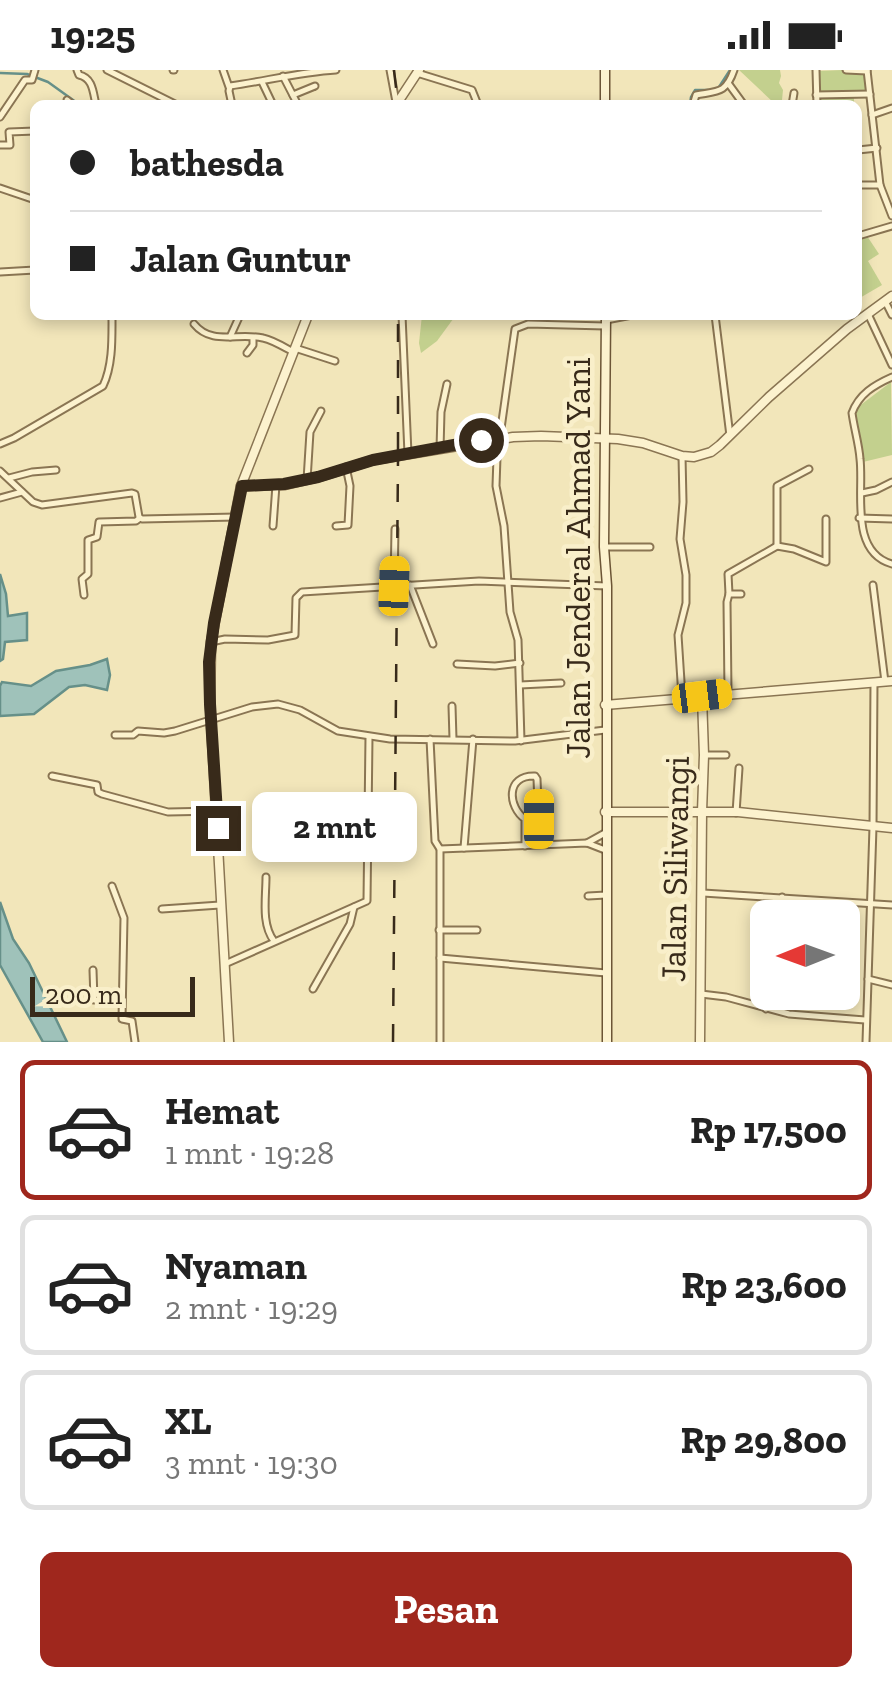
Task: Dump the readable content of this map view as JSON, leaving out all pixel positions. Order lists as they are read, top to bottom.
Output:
{
  "streets": {
    "street": ["Jalan Jenderal Ahmad Yani", "Jalan Siliwangi"]
  },
  "scale_bar": "200 m",
  "north": "left",
  "page": {
    "status": "19:25",
    "banner": ["bathesda", "Jalan Guntur"],
    "bubble": "2 mnt",
    "scale": "200 m",
    "list": [
      {
        "name": "Hemat",
        "note": "1 mnt · 19:28",
        "value": "Rp 17,500"
      },
      {
        "name": "Nyaman",
        "note": "2 mnt · 19:29",
        "value": "Rp 23,600"
      },
      {
        "name": "XL",
        "note": "3 mnt · 19:30",
        "value": "Rp 29,800"
      }
    ],
    "buttons": "Pesan"
  }
}
